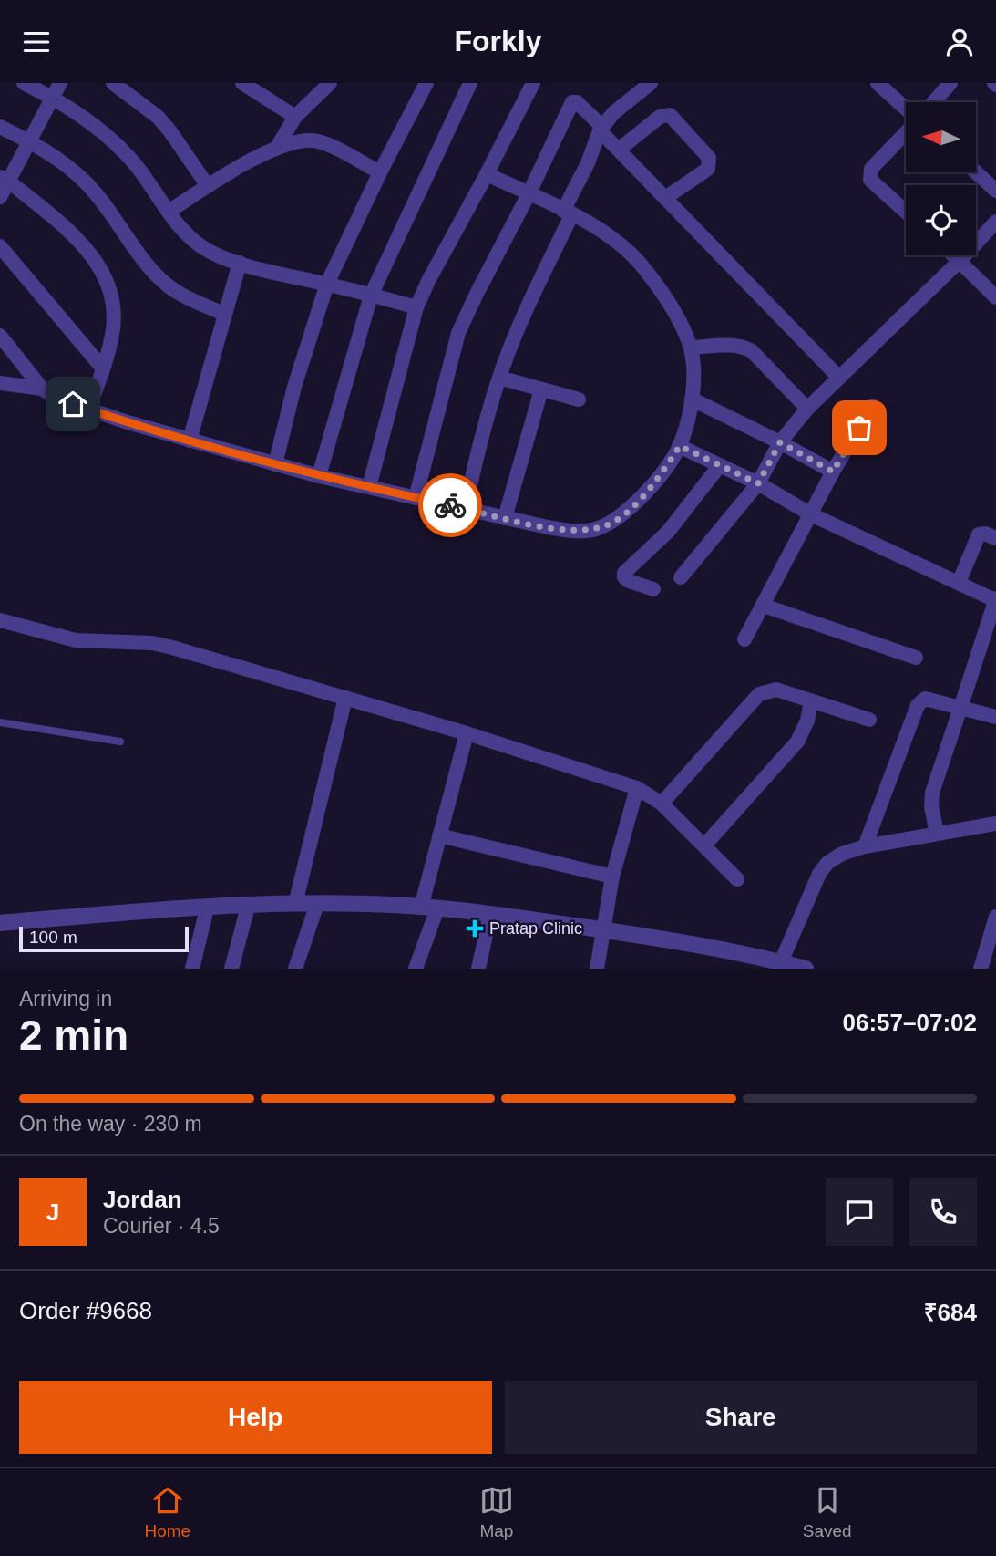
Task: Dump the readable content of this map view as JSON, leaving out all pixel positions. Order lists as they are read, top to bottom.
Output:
{
  "places": {
    "health": ["Pratap Clinic"]
  },
  "scale_bar": "100 m",
  "north": "left",
  "page": {
    "header": "Forkly",
    "scale": "100 m",
    "heading": ["2 min", "Arriving in", "06:57–07:02"],
    "panel": [
      "Jordan",
      "Courier · 4.5",
      "Order #9668",
      "₹684"
    ],
    "bar": "On the way · 230 m",
    "round": "J",
    "buttons": ["Help", "Share"],
    "tabs": ["Home", "Map", "Saved"]
  }
}
